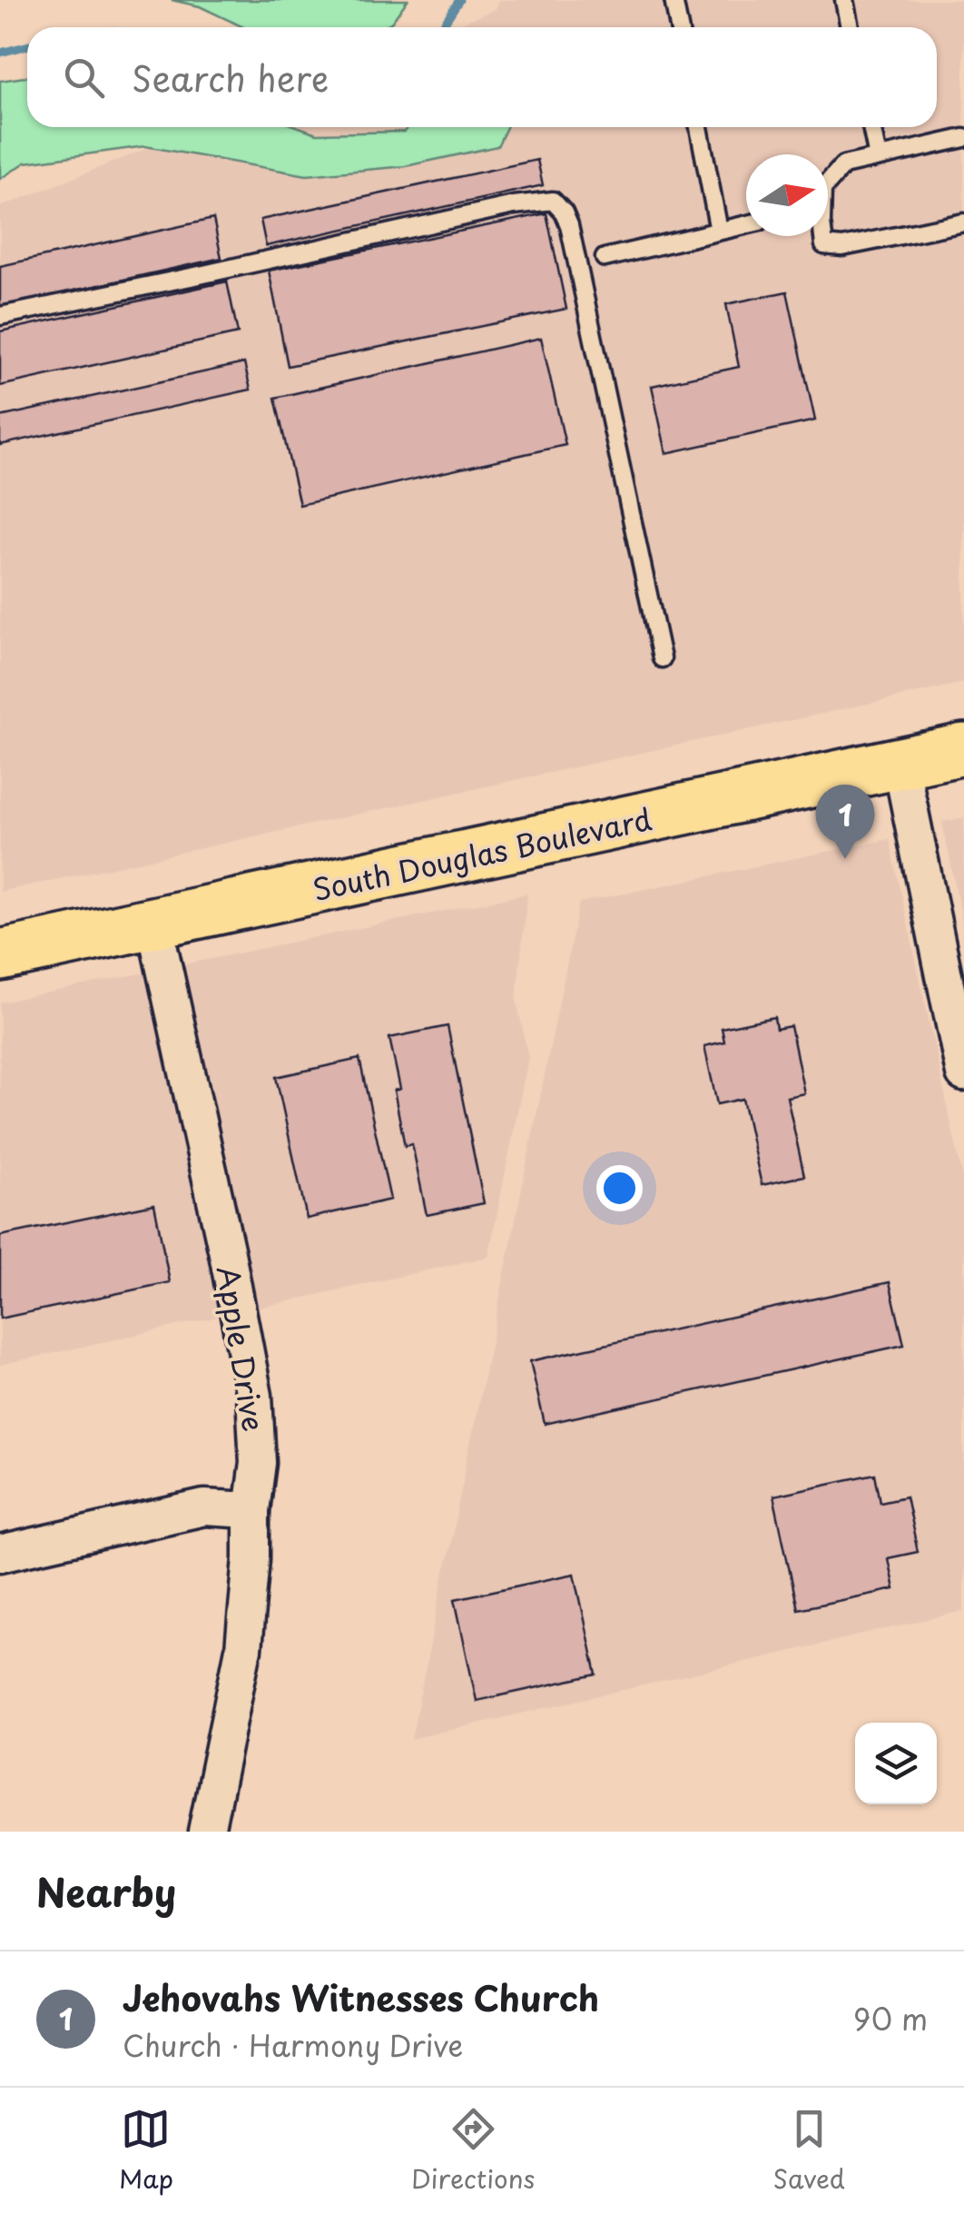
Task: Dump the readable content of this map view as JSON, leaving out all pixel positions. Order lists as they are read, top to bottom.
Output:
{
  "streets": {
    "main road": ["South Douglas Boulevard"],
    "street": ["Apple Drive"]
  },
  "crossings": [
    ["South Douglas Boulevard", "Apple Drive"]
  ],
  "north": "right",
  "page": {
    "search": "Search here",
    "pins": "1",
    "heading": "Nearby",
    "list": [
      {
        "mark": "1",
        "name": "Jehovahs Witnesses Church",
        "note": "Church · Harmony Drive",
        "value": "90 m"
      }
    ],
    "nav": ["Map", "Directions", "Saved"]
  }
}
